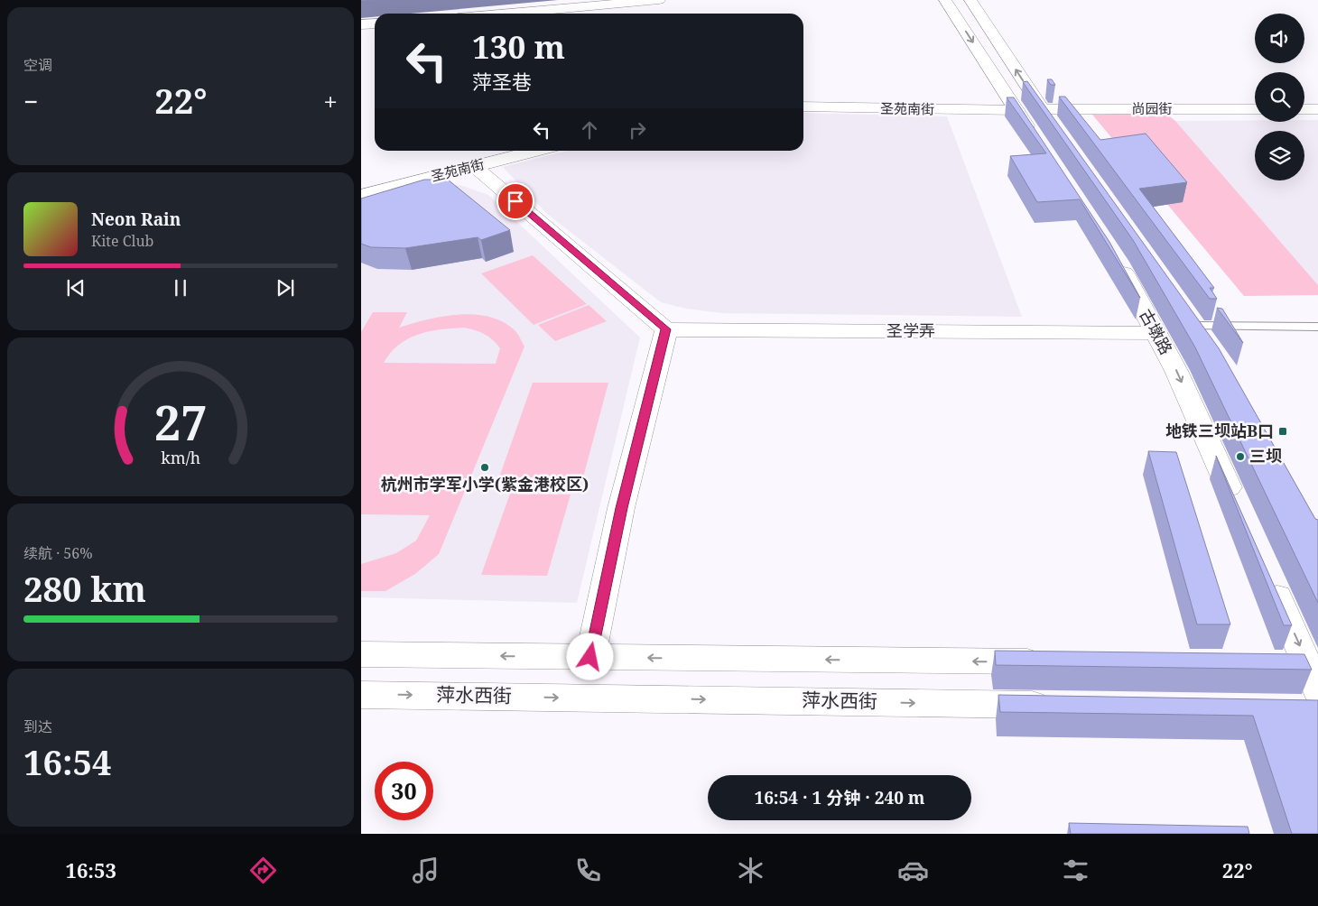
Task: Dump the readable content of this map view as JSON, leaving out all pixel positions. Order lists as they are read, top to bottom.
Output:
{
  "streets": {
    "street": [
      "圣苑南街",
      "尚园街",
      "圣学弄",
      "古墩路",
      "萍水西街"
    ]
  },
  "crossings": [
    ["圣学弄", "古墩路"]
  ],
  "one_way": ["古墩路"],
  "places": {
    "transit": ["地铁三坝站B口"],
    "other": ["三坝", "杭州市学军小学(紫金港校区)"]
  },
  "page": {
    "tile": [
      "空调",
      ["续航 · 56%", "280 km"],
      ["到达", "16:54"]
    ],
    "turn": ["130 m", "萍圣巷"],
    "heat": ["−", "22°", "+"],
    "song": ["Neon Rain", "Kite Club"],
    "limit": "30",
    "trip": "16:54 · 1 分钟 · 240 m",
    "tabs": ["16:53", "22°"],
    "gauge": ["27", "km/h"]
  }
}
